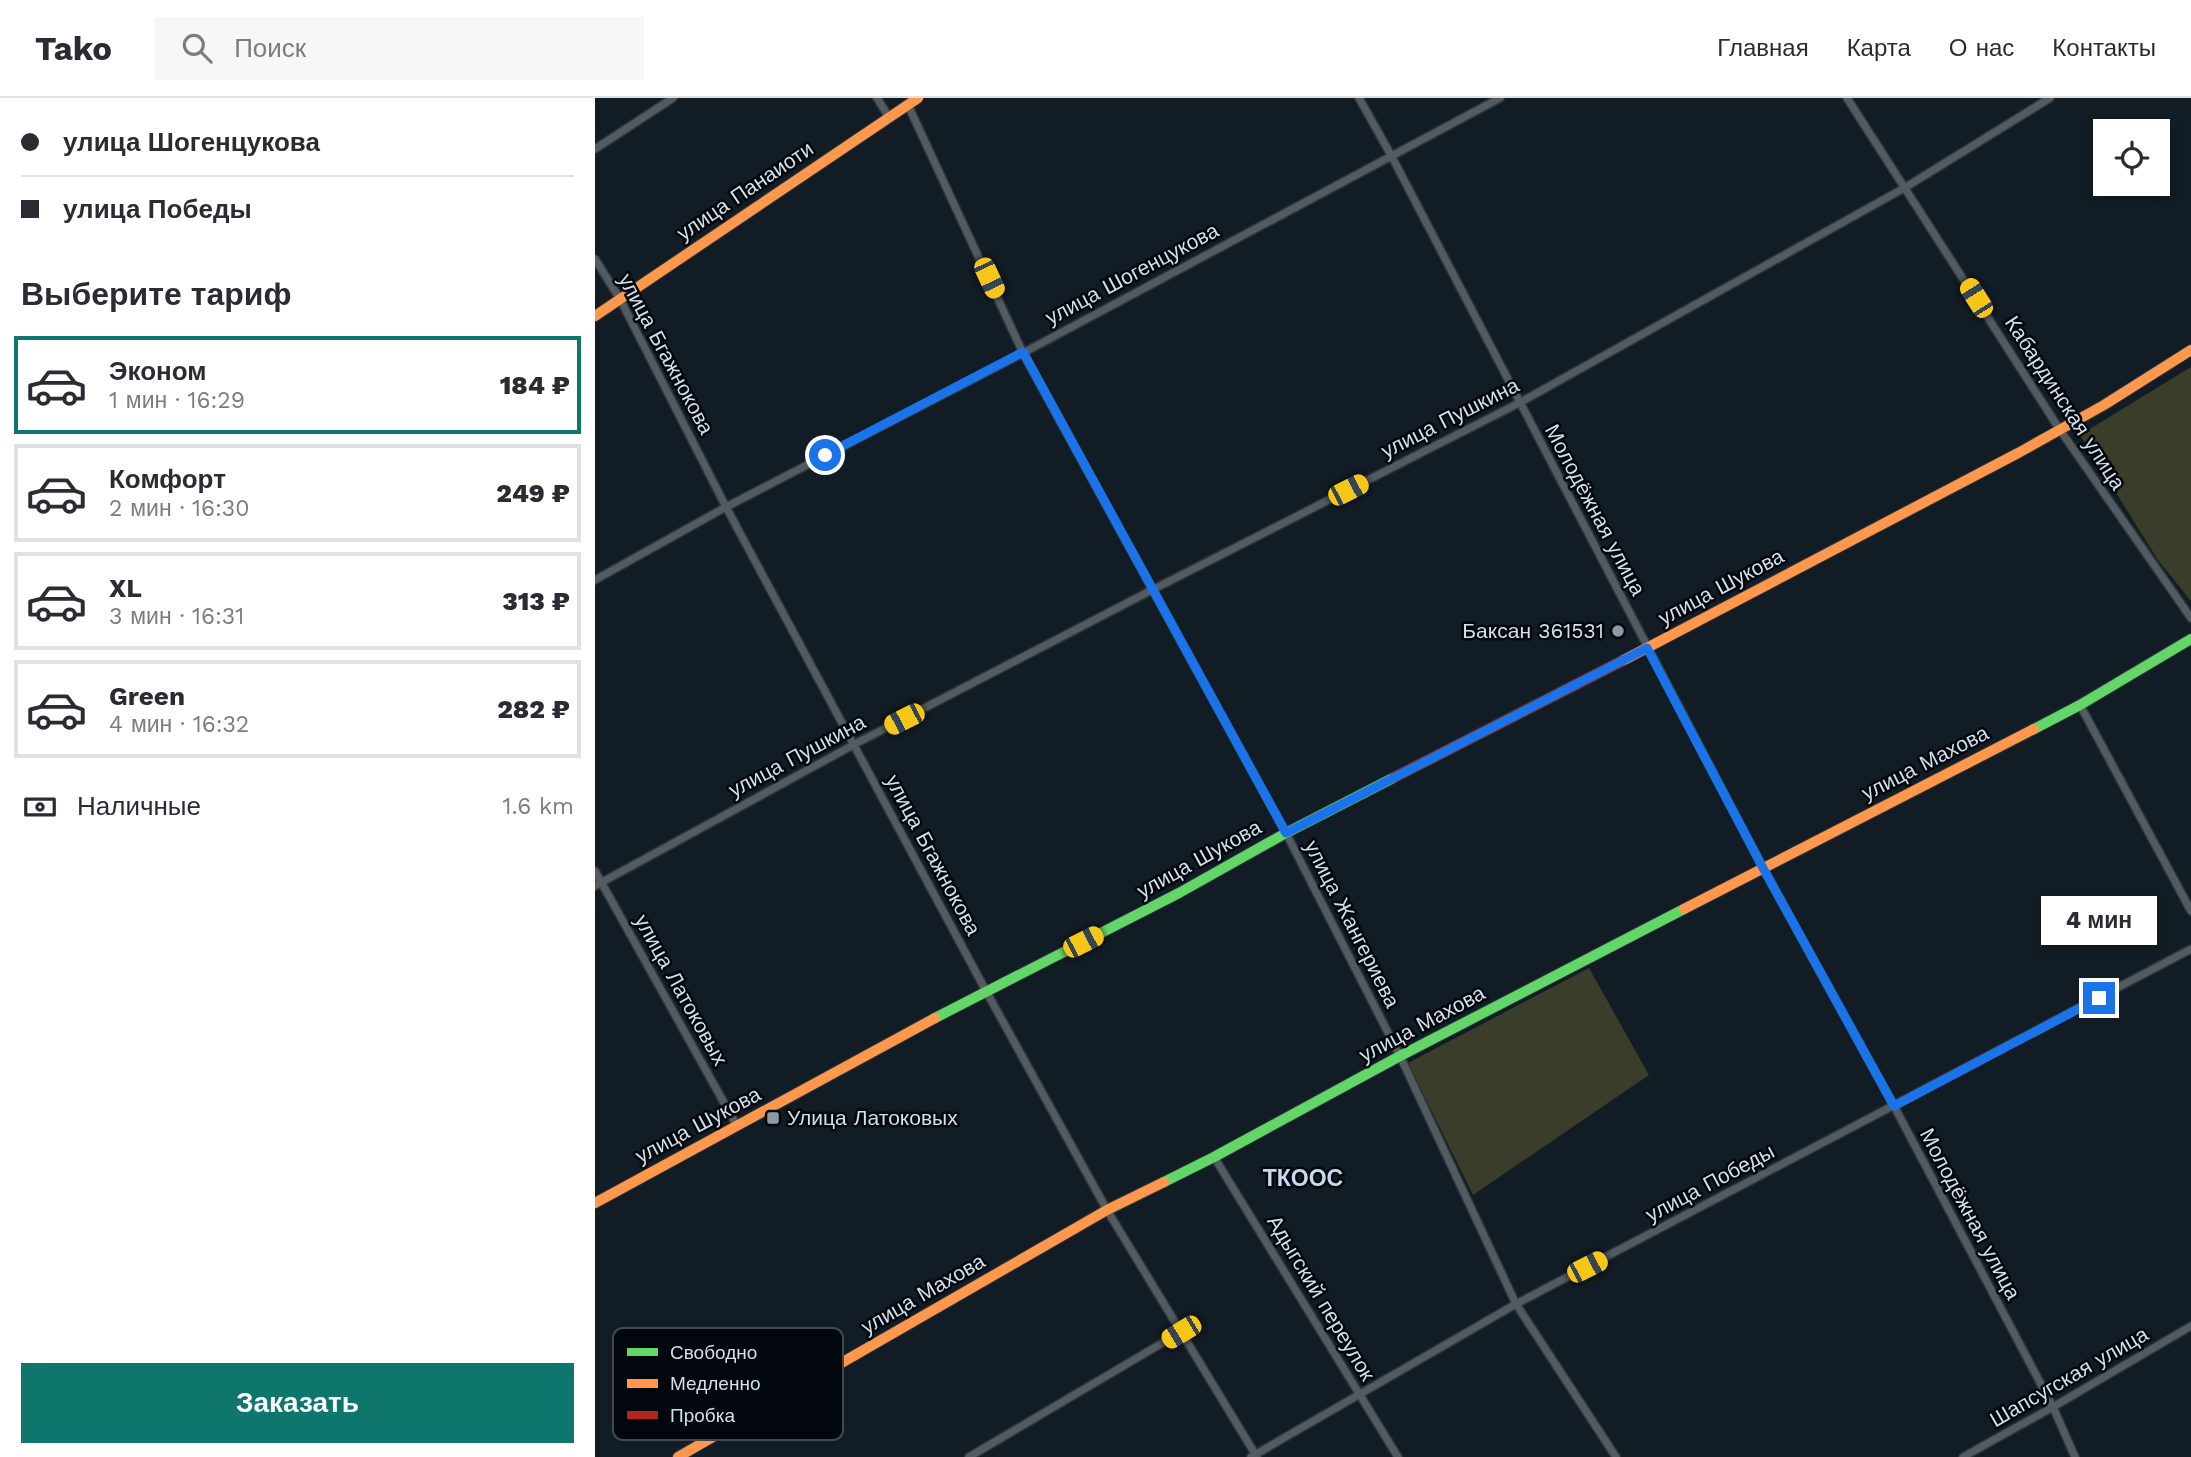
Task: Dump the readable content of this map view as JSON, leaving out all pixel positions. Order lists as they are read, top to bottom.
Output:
{
  "streets": {
    "street": [
      "улица Панаиоти",
      "улица Шогенцукова",
      "улица Бгажнокова",
      "Кабардинская улица",
      "улица Пушкина",
      "Молодёжная улица",
      "улица Шукова",
      "улица Махова",
      "улица Жангериева",
      "улица Латоковых",
      "улица Победы",
      "Адыгский переулок",
      "Шапсугская улица"
    ]
  },
  "crossings": [
    ["улица Панаиоти", "улица Бгажнокова"],
    ["улица Панаиоти", "улица Жангериева"],
    ["улица Шогенцукова", "улица Бгажнокова"],
    ["улица Шогенцукова", "Молодёжная улица"],
    ["улица Шогенцукова", "улица Жангериева"],
    ["улица Бгажнокова", "улица Пушкина"],
    ["улица Бгажнокова", "улица Шукова"],
    ["улица Бгажнокова", "улица Махова"],
    ["улица Бгажнокова", "улица Победы"],
    ["Кабардинская улица", "улица Пушкина"],
    ["Кабардинская улица", "улица Шукова"],
    ["улица Пушкина", "Молодёжная улица"],
    ["улица Пушкина", "улица Жангериева"],
    ["улица Пушкина", "улица Латоковых"],
    ["Молодёжная улица", "улица Шукова"],
    ["Молодёжная улица", "улица Махова"],
    ["Молодёжная улица", "улица Победы"],
    ["Молодёжная улица", "Шапсугская улица"],
    ["улица Шукова", "улица Жангериева"],
    ["улица Шукова", "улица Латоковых"],
    ["улица Махова", "улица Жангериева"],
    ["улица Махова", "Адыгский переулок"],
    ["улица Жангериева", "улица Победы"],
    ["улица Победы", "Адыгский переулок"]
  ],
  "districts": ["ТКООС"],
  "places": {
    "other": ["Баксан 361531"],
    "transit": ["Улица Латоковых"]
  },
  "legend": ["Свободно", "Медленно", "Пробка"],
  "page": {
    "header": "Tako",
    "search": "Поиск",
    "nav": [
      "Главная",
      "Карта",
      "О нас",
      "Контакты"
    ],
    "banner": ["улица Шогенцукова", "улица Победы"],
    "heading": "Выберите тариф",
    "list": [
      {
        "name": "Эконом",
        "note": "1 мин · 16:29",
        "value": "184 ₽"
      },
      {
        "name": "Комфорт",
        "note": "2 мин · 16:30",
        "value": "249 ₽"
      },
      {
        "name": "XL",
        "note": "3 мин · 16:31",
        "value": "313 ₽"
      },
      {
        "name": "Green",
        "note": "4 мин · 16:32",
        "value": "282 ₽"
      }
    ],
    "pay": ["Наличные", "1.6 km"],
    "bubble": "4 мин",
    "buttons": "Заказать"
  }
}
